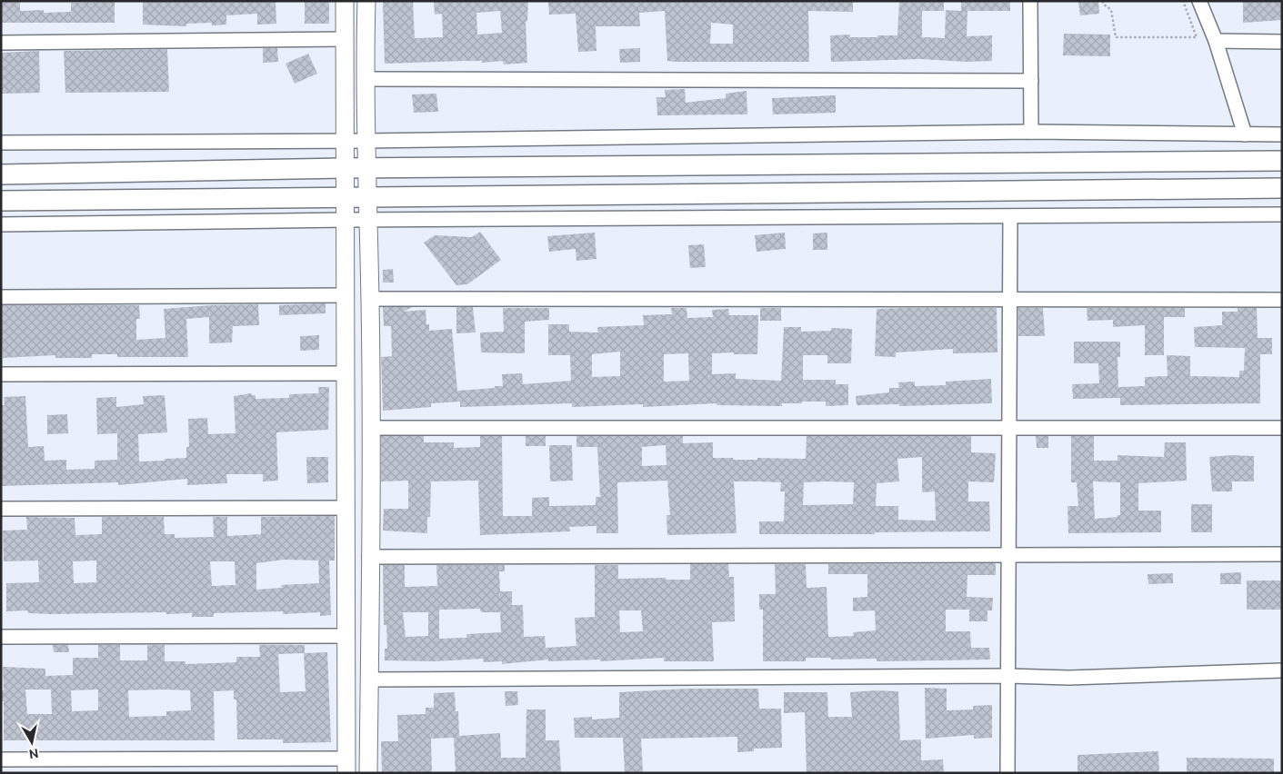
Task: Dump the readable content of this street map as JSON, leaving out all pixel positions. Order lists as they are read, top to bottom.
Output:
{
  "north": "bottom"
}
